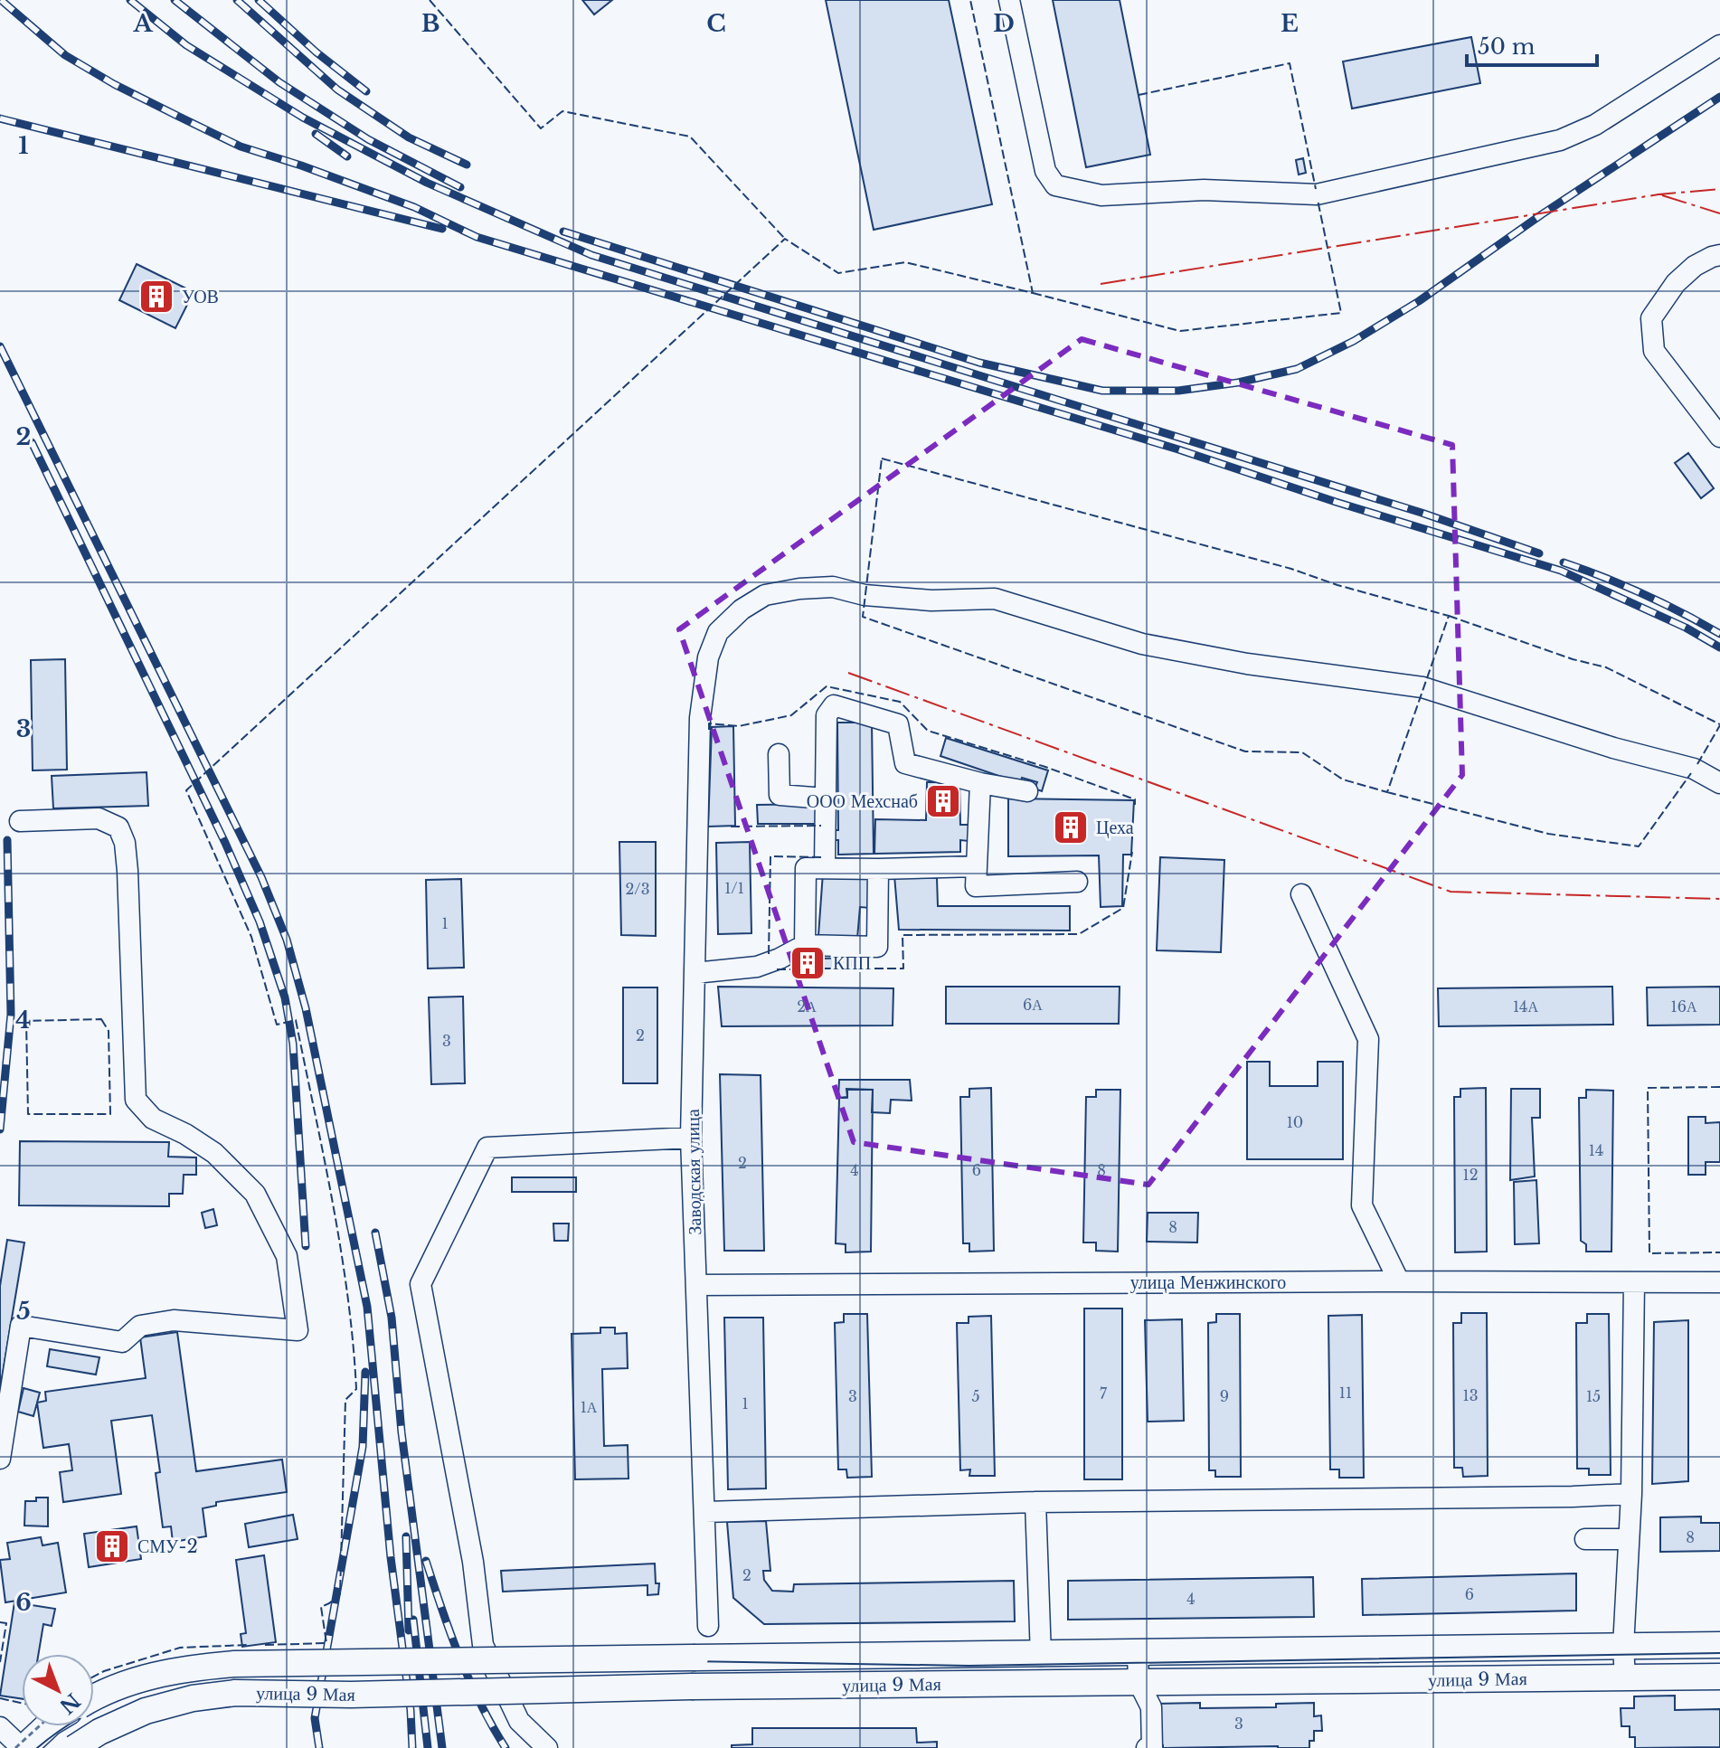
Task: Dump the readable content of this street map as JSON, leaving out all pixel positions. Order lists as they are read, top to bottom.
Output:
{
  "streets": {
    "main road": ["улица 9 Мая"],
    "street": ["Заводская улица", "улица Менжинского"]
  },
  "crossings": [
    ["Заводская улица", "улица Менжинского"]
  ],
  "places": {
    "building": [
      "УОВ",
      "ООО Мехснаб",
      "Цеха",
      "КПП",
      "СМУ-2"
    ]
  },
  "house_numbers": [
    "1/1",
    "2/3",
    "1",
    "6А",
    "2А",
    "14А",
    "16А",
    "2",
    "3",
    "10",
    "14",
    "2",
    "4",
    "6",
    "8",
    "12",
    "8",
    "11",
    "7",
    "13",
    "3",
    "5",
    "9",
    "15",
    "1",
    "1А",
    "8",
    "2",
    "6",
    "4",
    "3"
  ],
  "scale_bar": "50 m",
  "north": "bottom right",
  "grid": {
    "columns": [
      "A",
      "B",
      "C",
      "D",
      "E"
    ],
    "rows": [
      "1",
      "2",
      "3",
      "4",
      "5",
      "6"
    ]
  }
}
